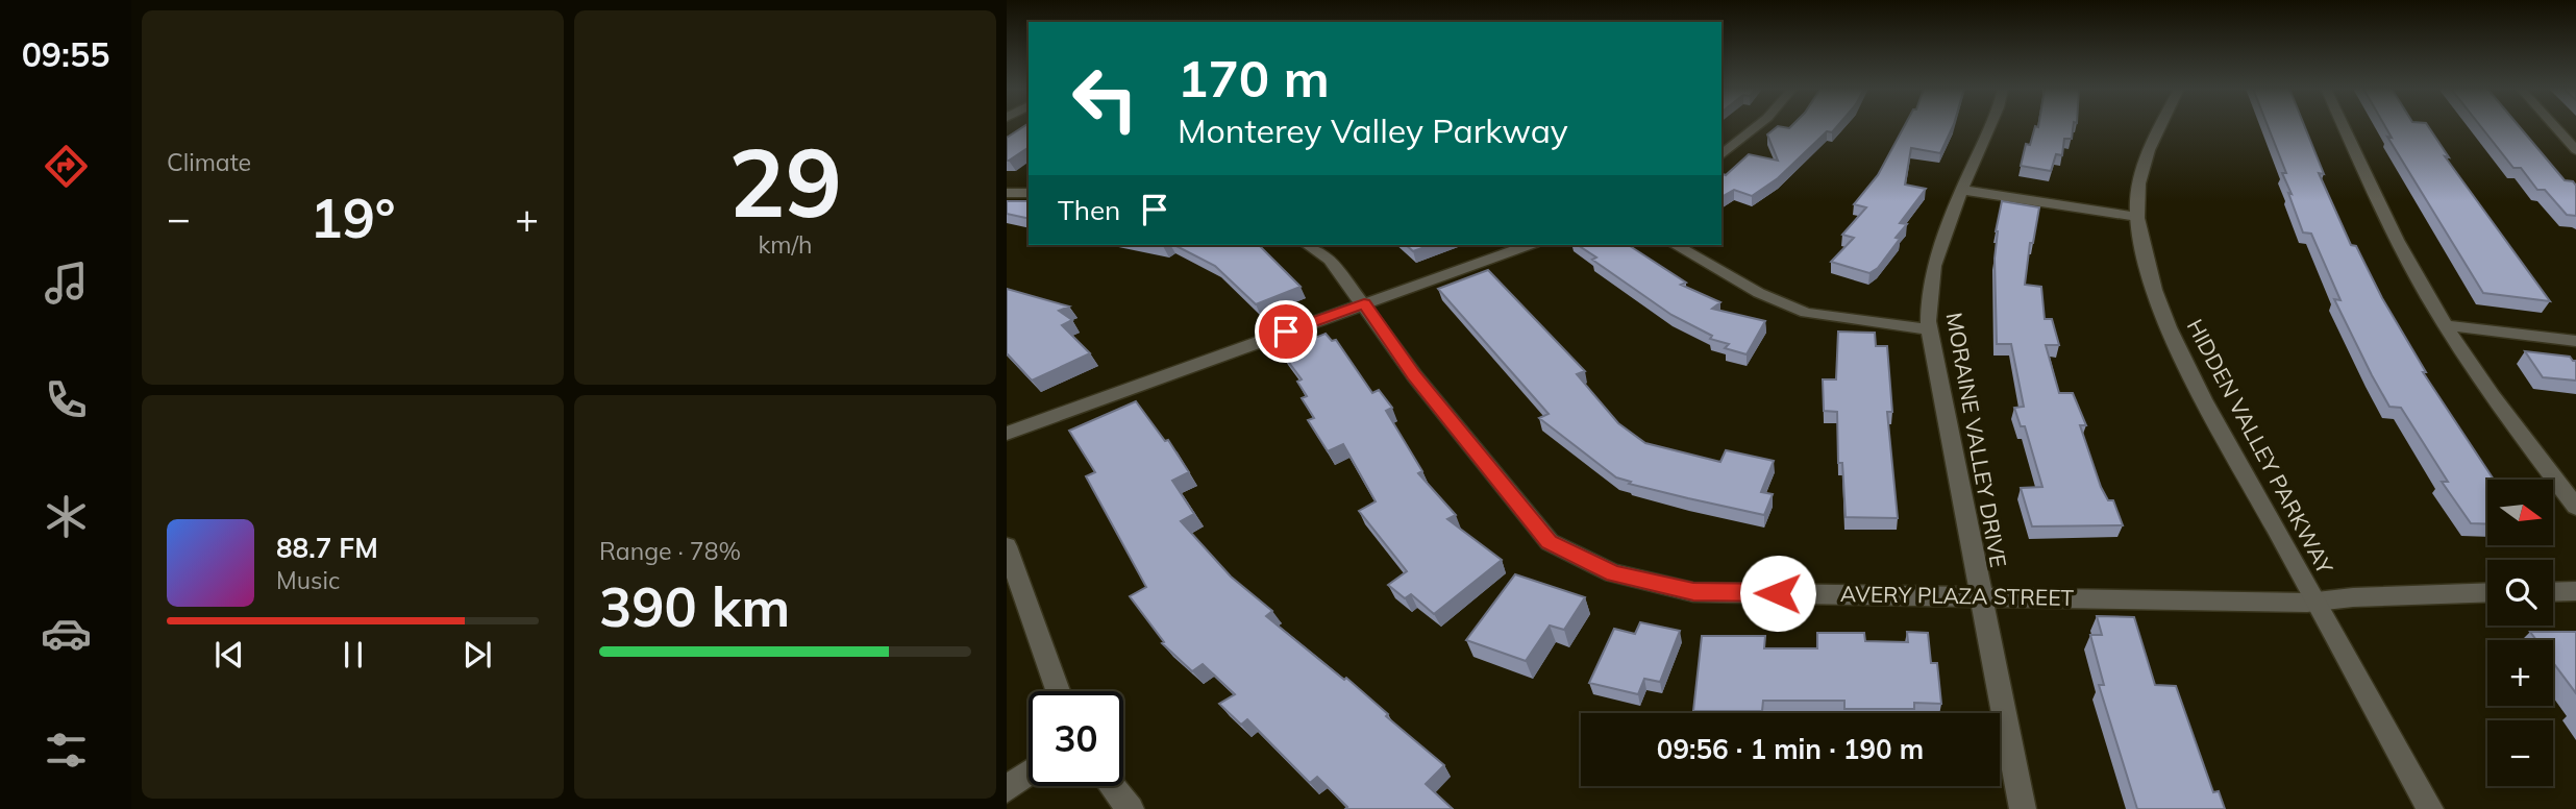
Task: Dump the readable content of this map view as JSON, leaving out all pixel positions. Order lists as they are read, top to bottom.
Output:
{
  "streets": {
    "street": ["MORAINE VALLEY DRIVE", "HIDDEN VALLEY PARKWAY", "AVERY PLAZA STREET"]
  },
  "crossings": [
    ["MORAINE VALLEY DRIVE", "AVERY PLAZA STREET"],
    ["HIDDEN VALLEY PARKWAY", "AVERY PLAZA STREET"]
  ],
  "north": "right",
  "page": {
    "tabs": "09:55",
    "tile": [
      "Climate",
      ["29", "km/h"],
      ["Range · 78%", "390 km"]
    ],
    "turn": ["170 m", "Monterey Valley Parkway"],
    "then": "Then",
    "heat": ["−", "19°", "+"],
    "map_buttons": ["+", "−"],
    "song": ["88.7 FM", "Music"],
    "limit": "30",
    "trip": "09:56 · 1 min · 190 m"
  }
}
